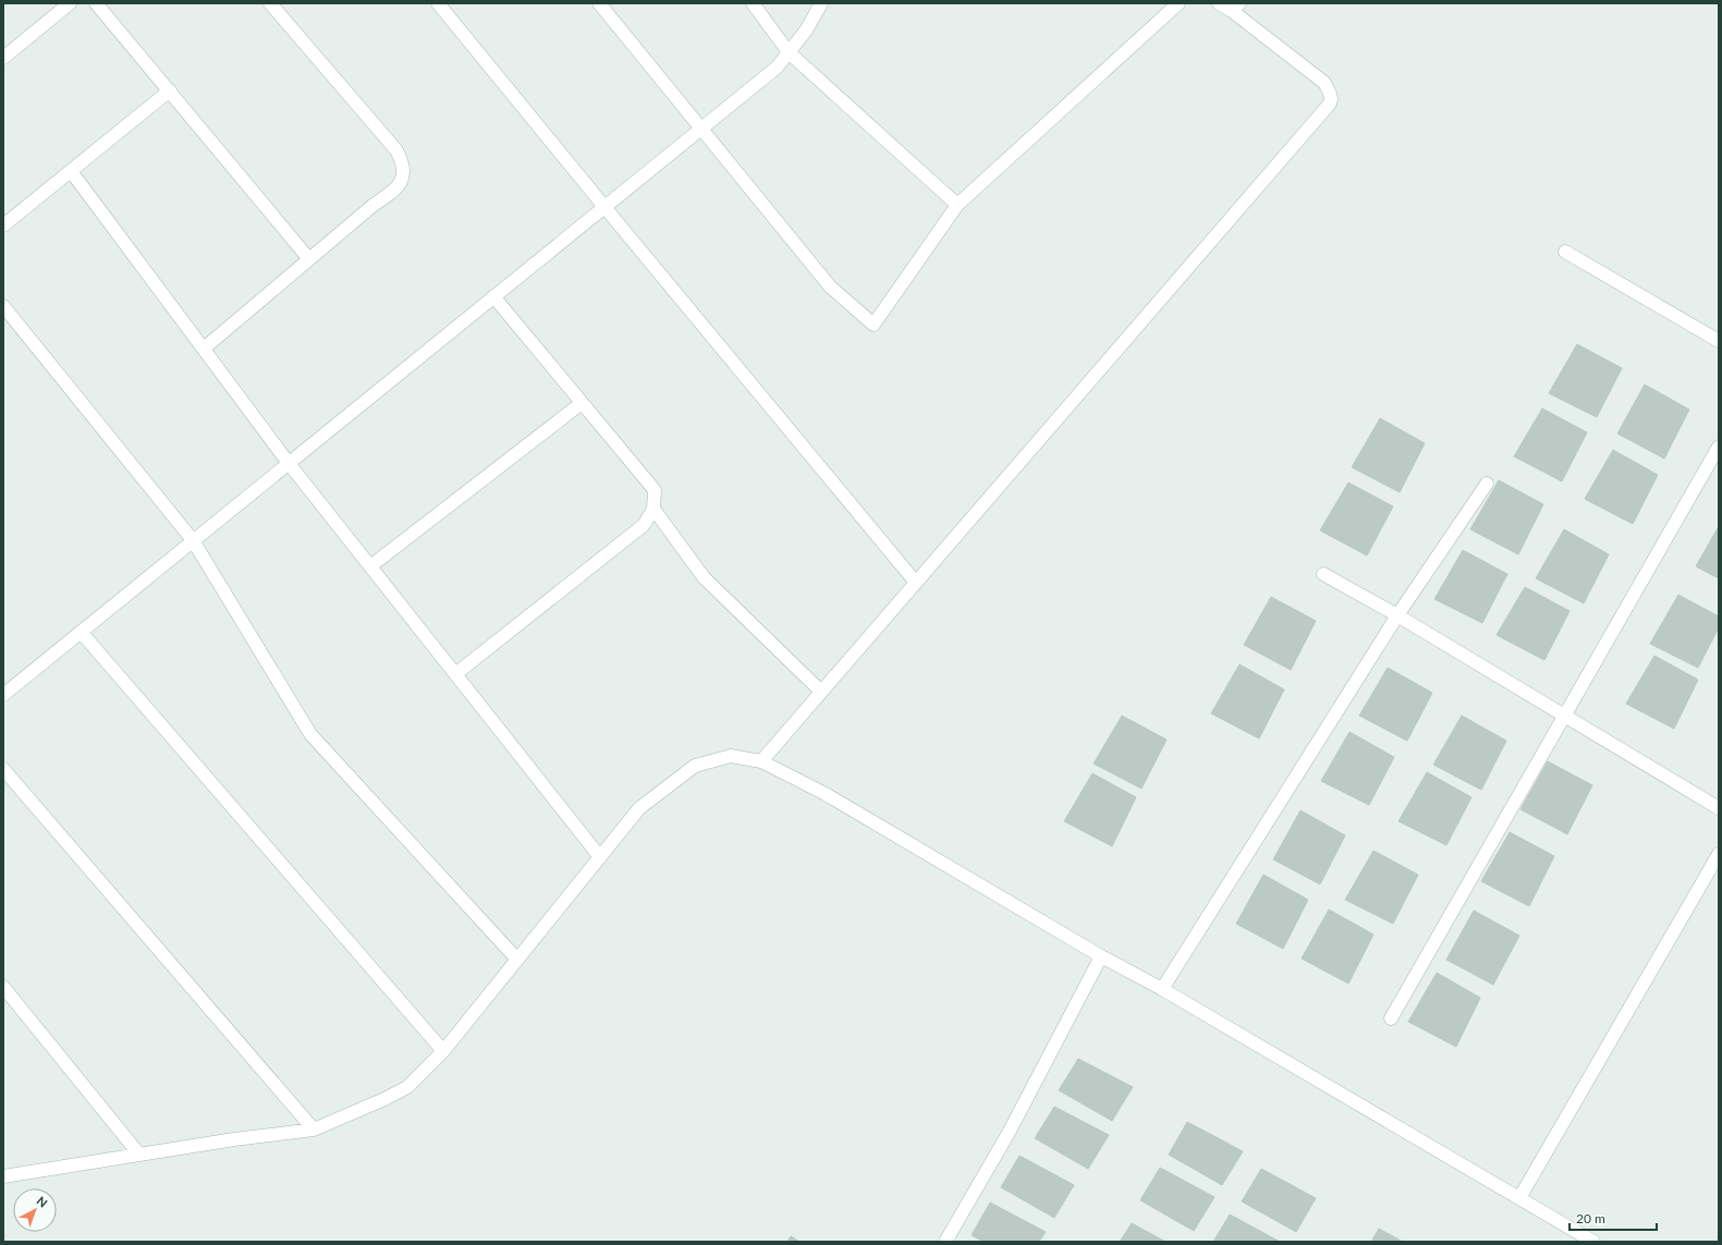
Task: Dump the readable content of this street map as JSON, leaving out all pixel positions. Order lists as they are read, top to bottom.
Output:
{
  "scale_bar": "20 m",
  "north": "top right"
}
